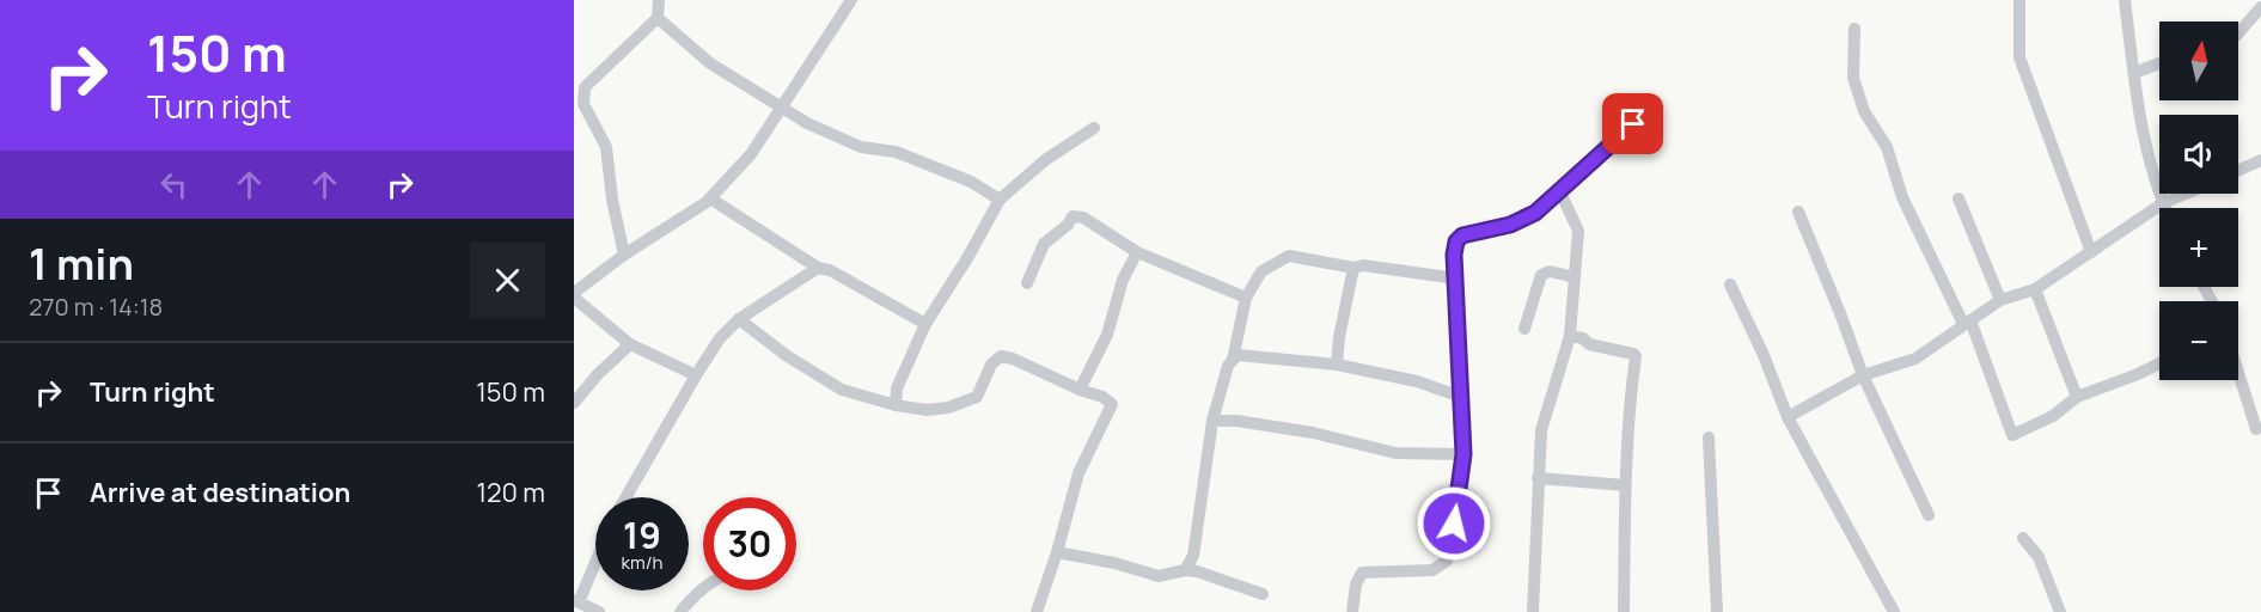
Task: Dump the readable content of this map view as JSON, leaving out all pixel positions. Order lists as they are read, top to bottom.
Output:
{
  "north": "top",
  "page": {
    "turn": ["150 m", "Turn right"],
    "map_buttons": ["+", "−"],
    "heading": ["1 min", "270 m · 14:18"],
    "list": [
      {
        "name": "Turn right",
        "value": "150 m"
      },
      {
        "name": "Arrive at destination",
        "value": "120 m"
      }
    ],
    "speed": "19 km/h",
    "limit": "30"
  }
}
